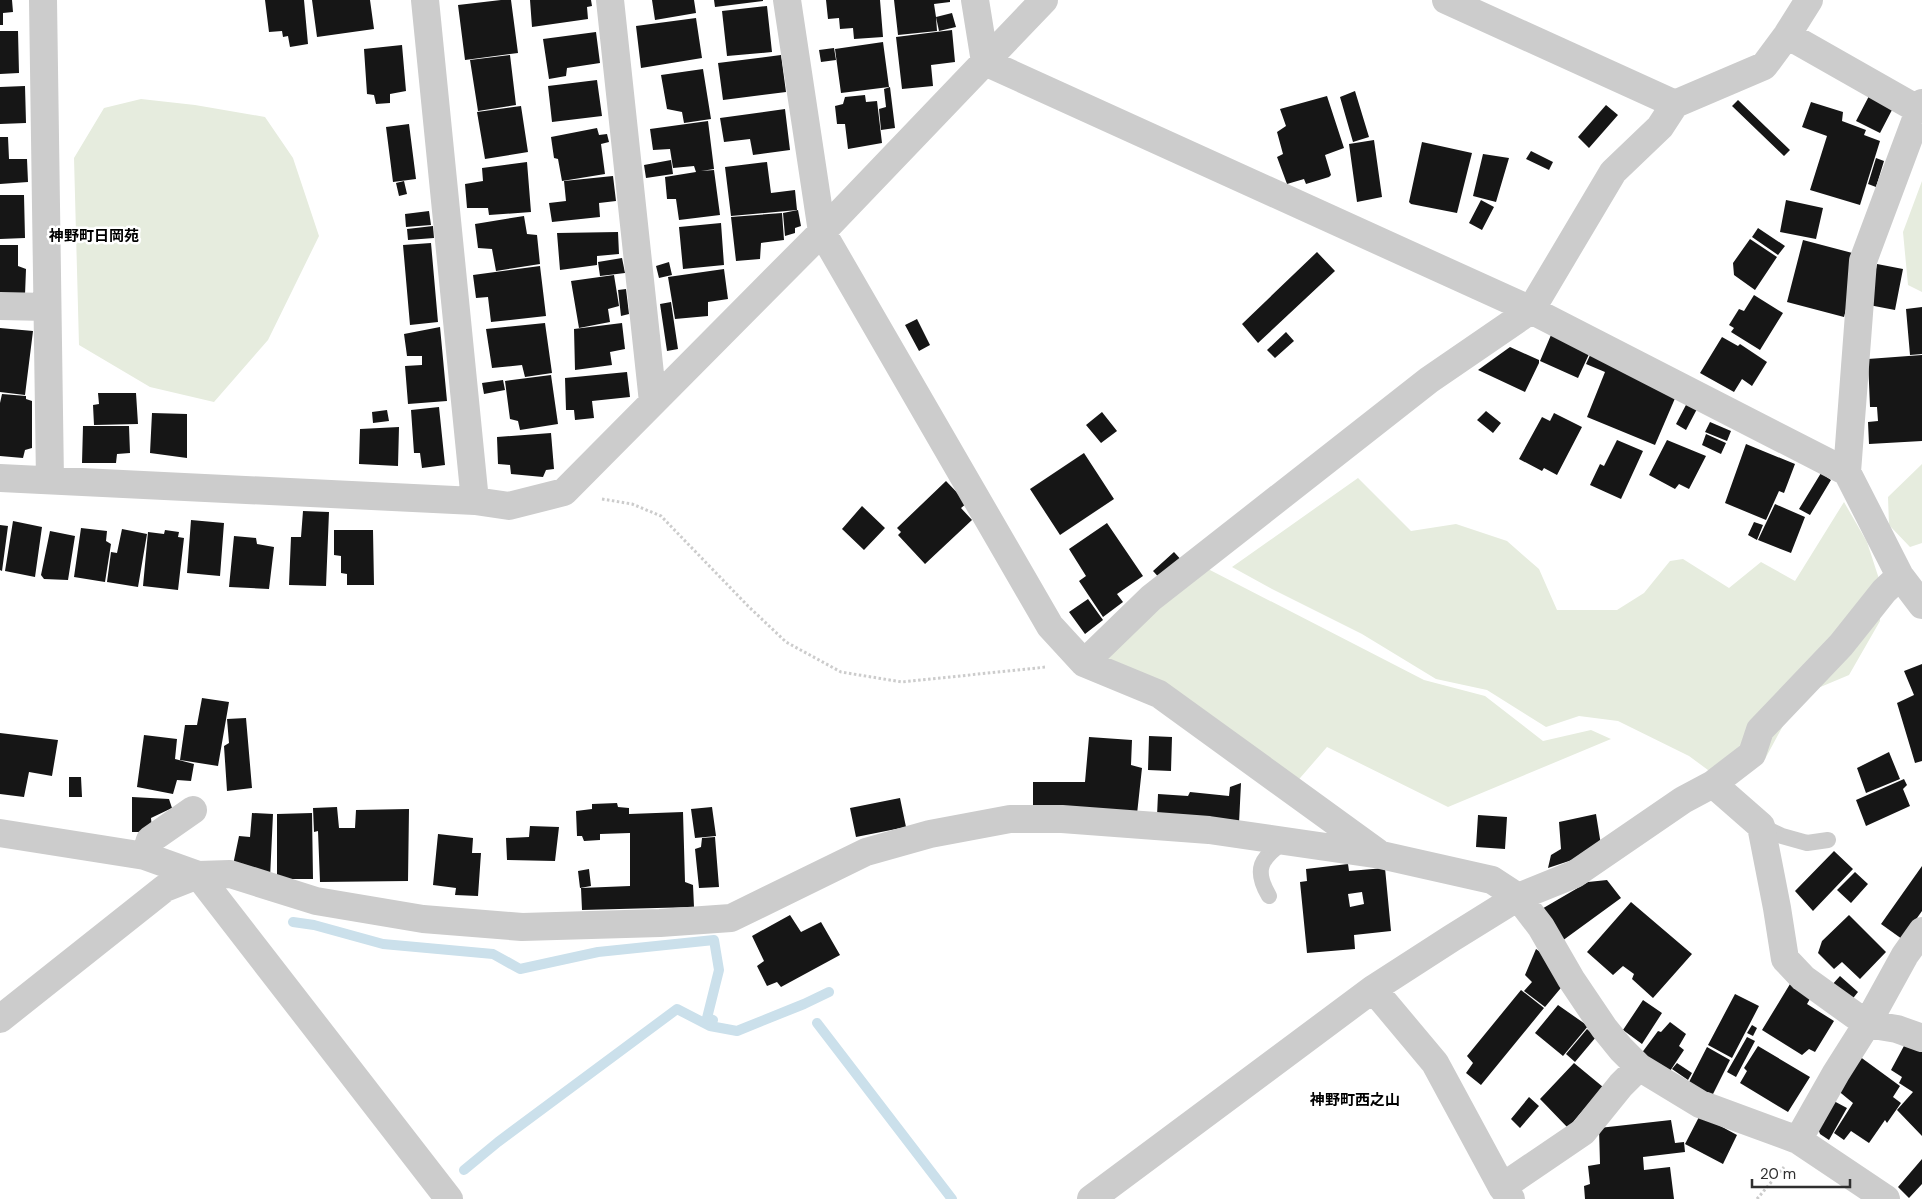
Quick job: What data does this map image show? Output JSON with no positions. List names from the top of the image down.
{
  "districts": ["神野町日岡苑", "神野町西之山"],
  "scale_bar": "20 m"
}
